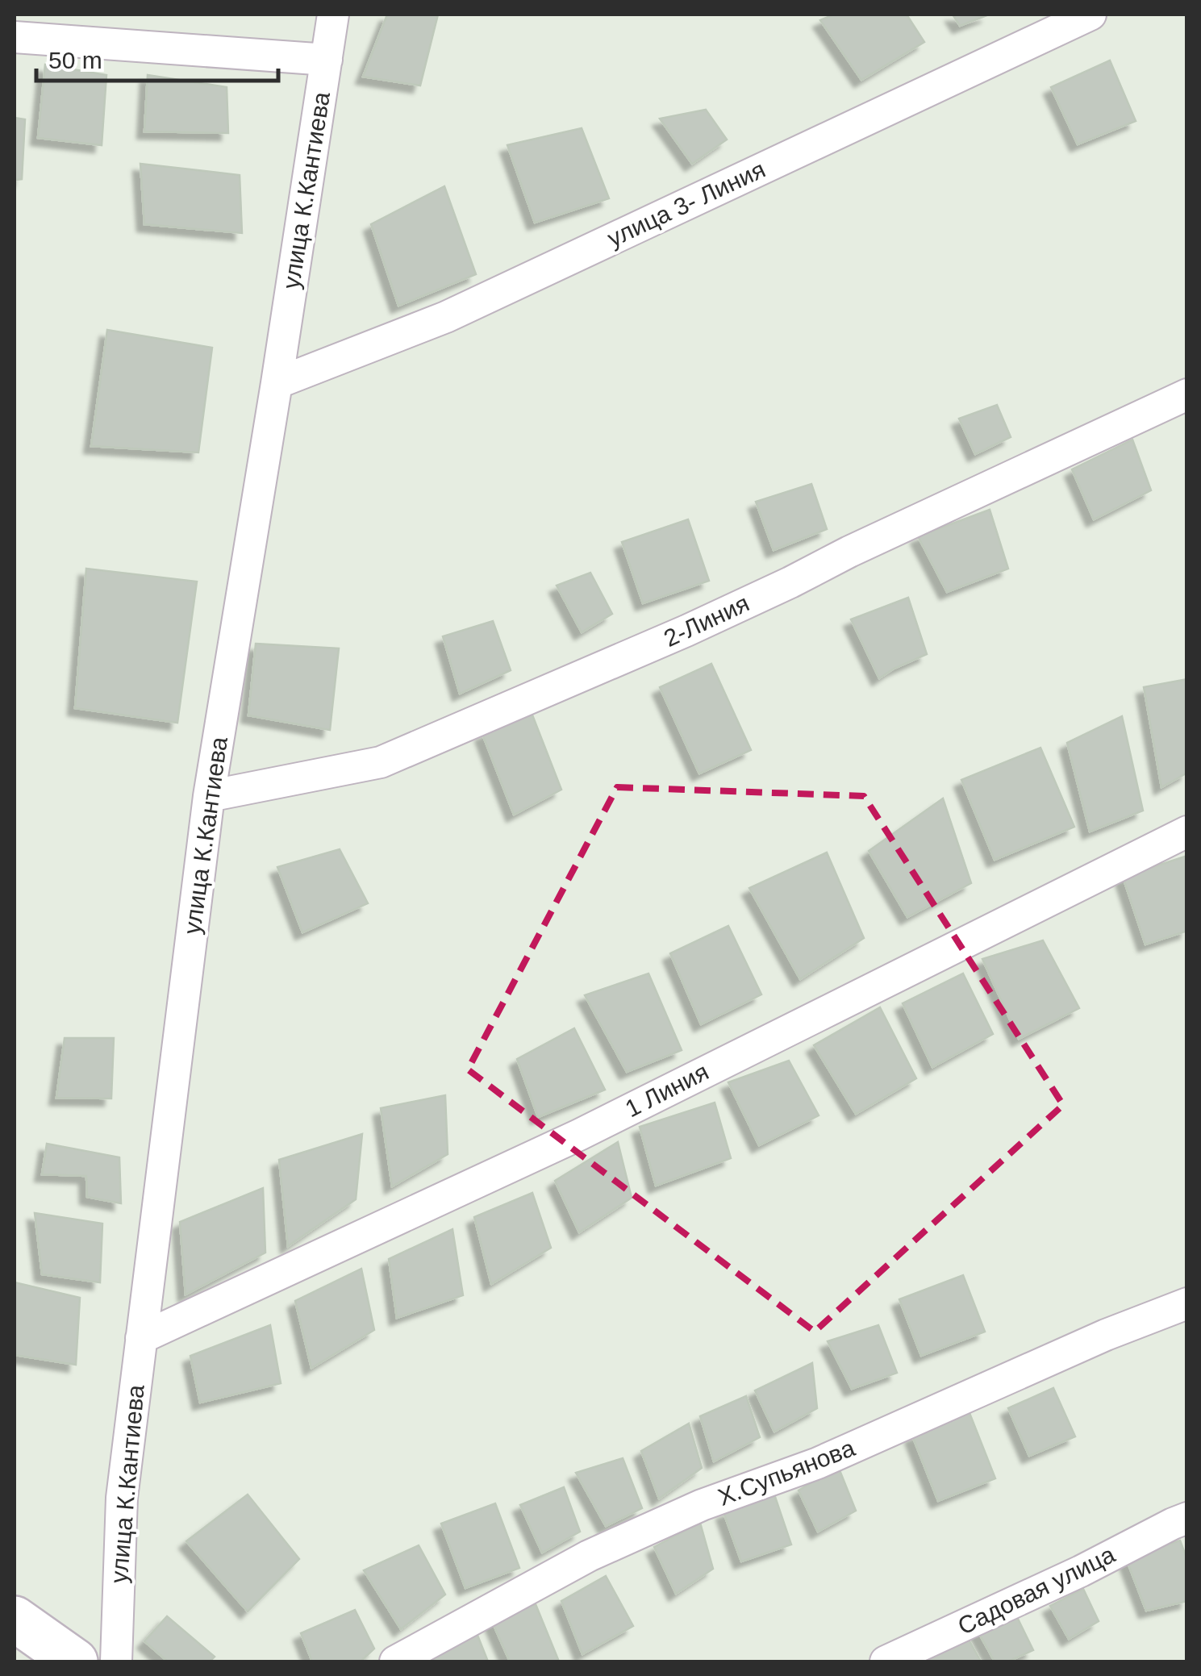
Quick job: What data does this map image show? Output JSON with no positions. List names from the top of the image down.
{
  "streets": {
    "street": [
      "улица К.Кантиева",
      "улица 3- Линия",
      "2-Линия",
      "1 Линия",
      "Х.Супьянова",
      "Садовая улица"
    ]
  },
  "crossings": [
    ["улица К.Кантиева", "улица 3- Линия"],
    ["улица К.Кантиева", "2-Линия"],
    ["улица К.Кантиева", "1 Линия"]
  ],
  "scale_bar": "50 m"
}
